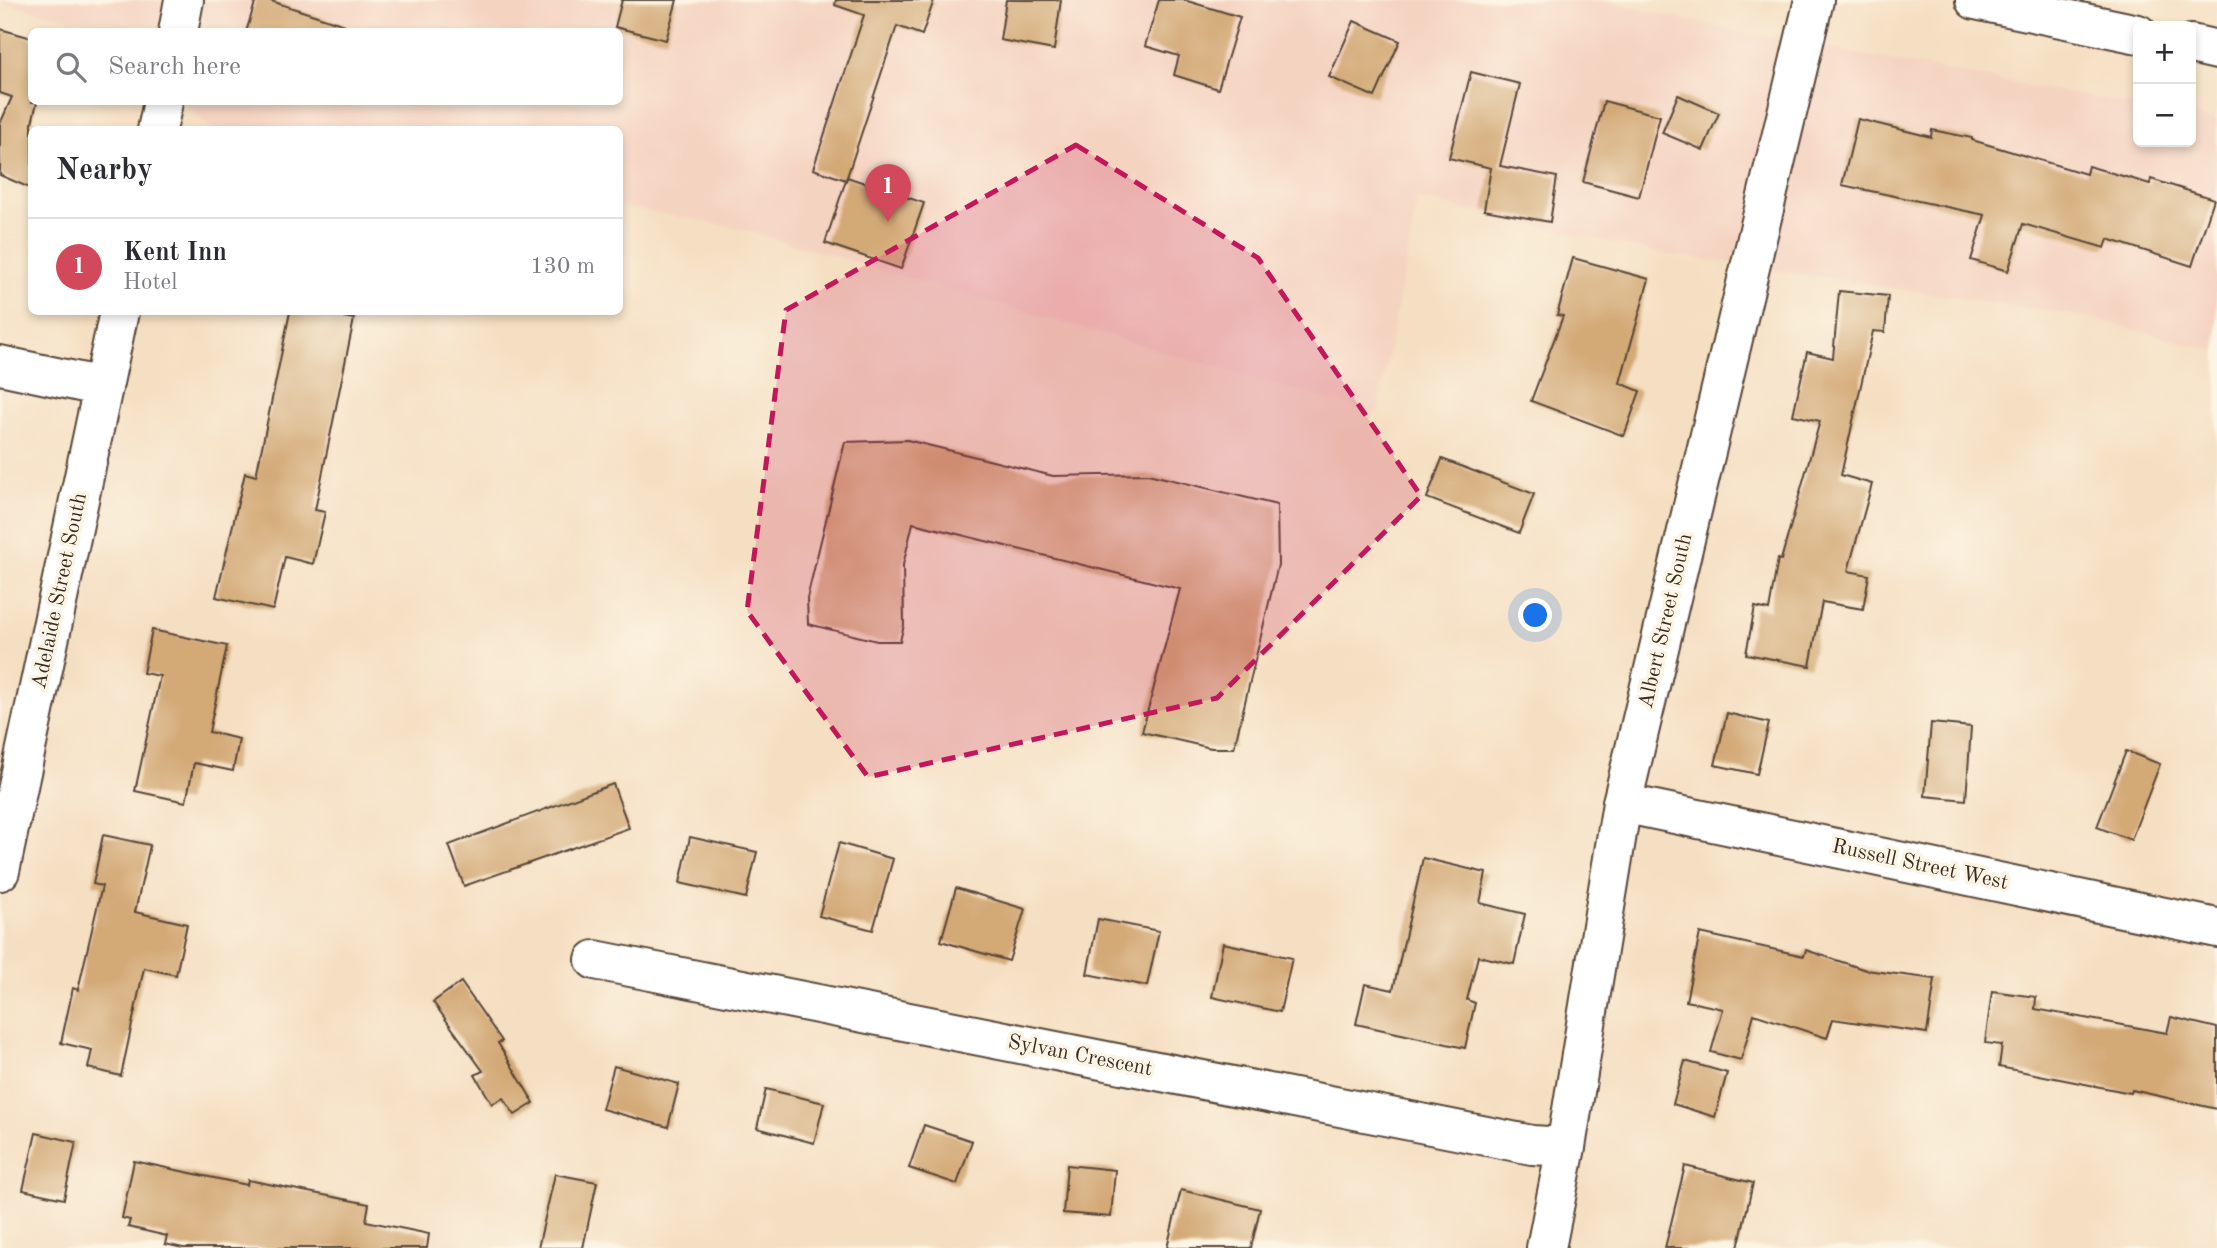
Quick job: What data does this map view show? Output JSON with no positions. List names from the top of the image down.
{
  "streets": {
    "street": [
      "Adelaide Street South",
      "Albert Street South",
      "Russell Street West",
      "Sylvan Crescent"
    ]
  },
  "crossings": [
    ["Albert Street South", "Russell Street West"],
    ["Albert Street South", "Sylvan Crescent"]
  ],
  "page": {
    "map_buttons": ["+", "−"],
    "search": "Search here",
    "heading": "Nearby",
    "pins": "1",
    "list": [
      {
        "mark": "1",
        "name": "Kent Inn",
        "note": "Hotel",
        "value": "130 m"
      }
    ]
  }
}
